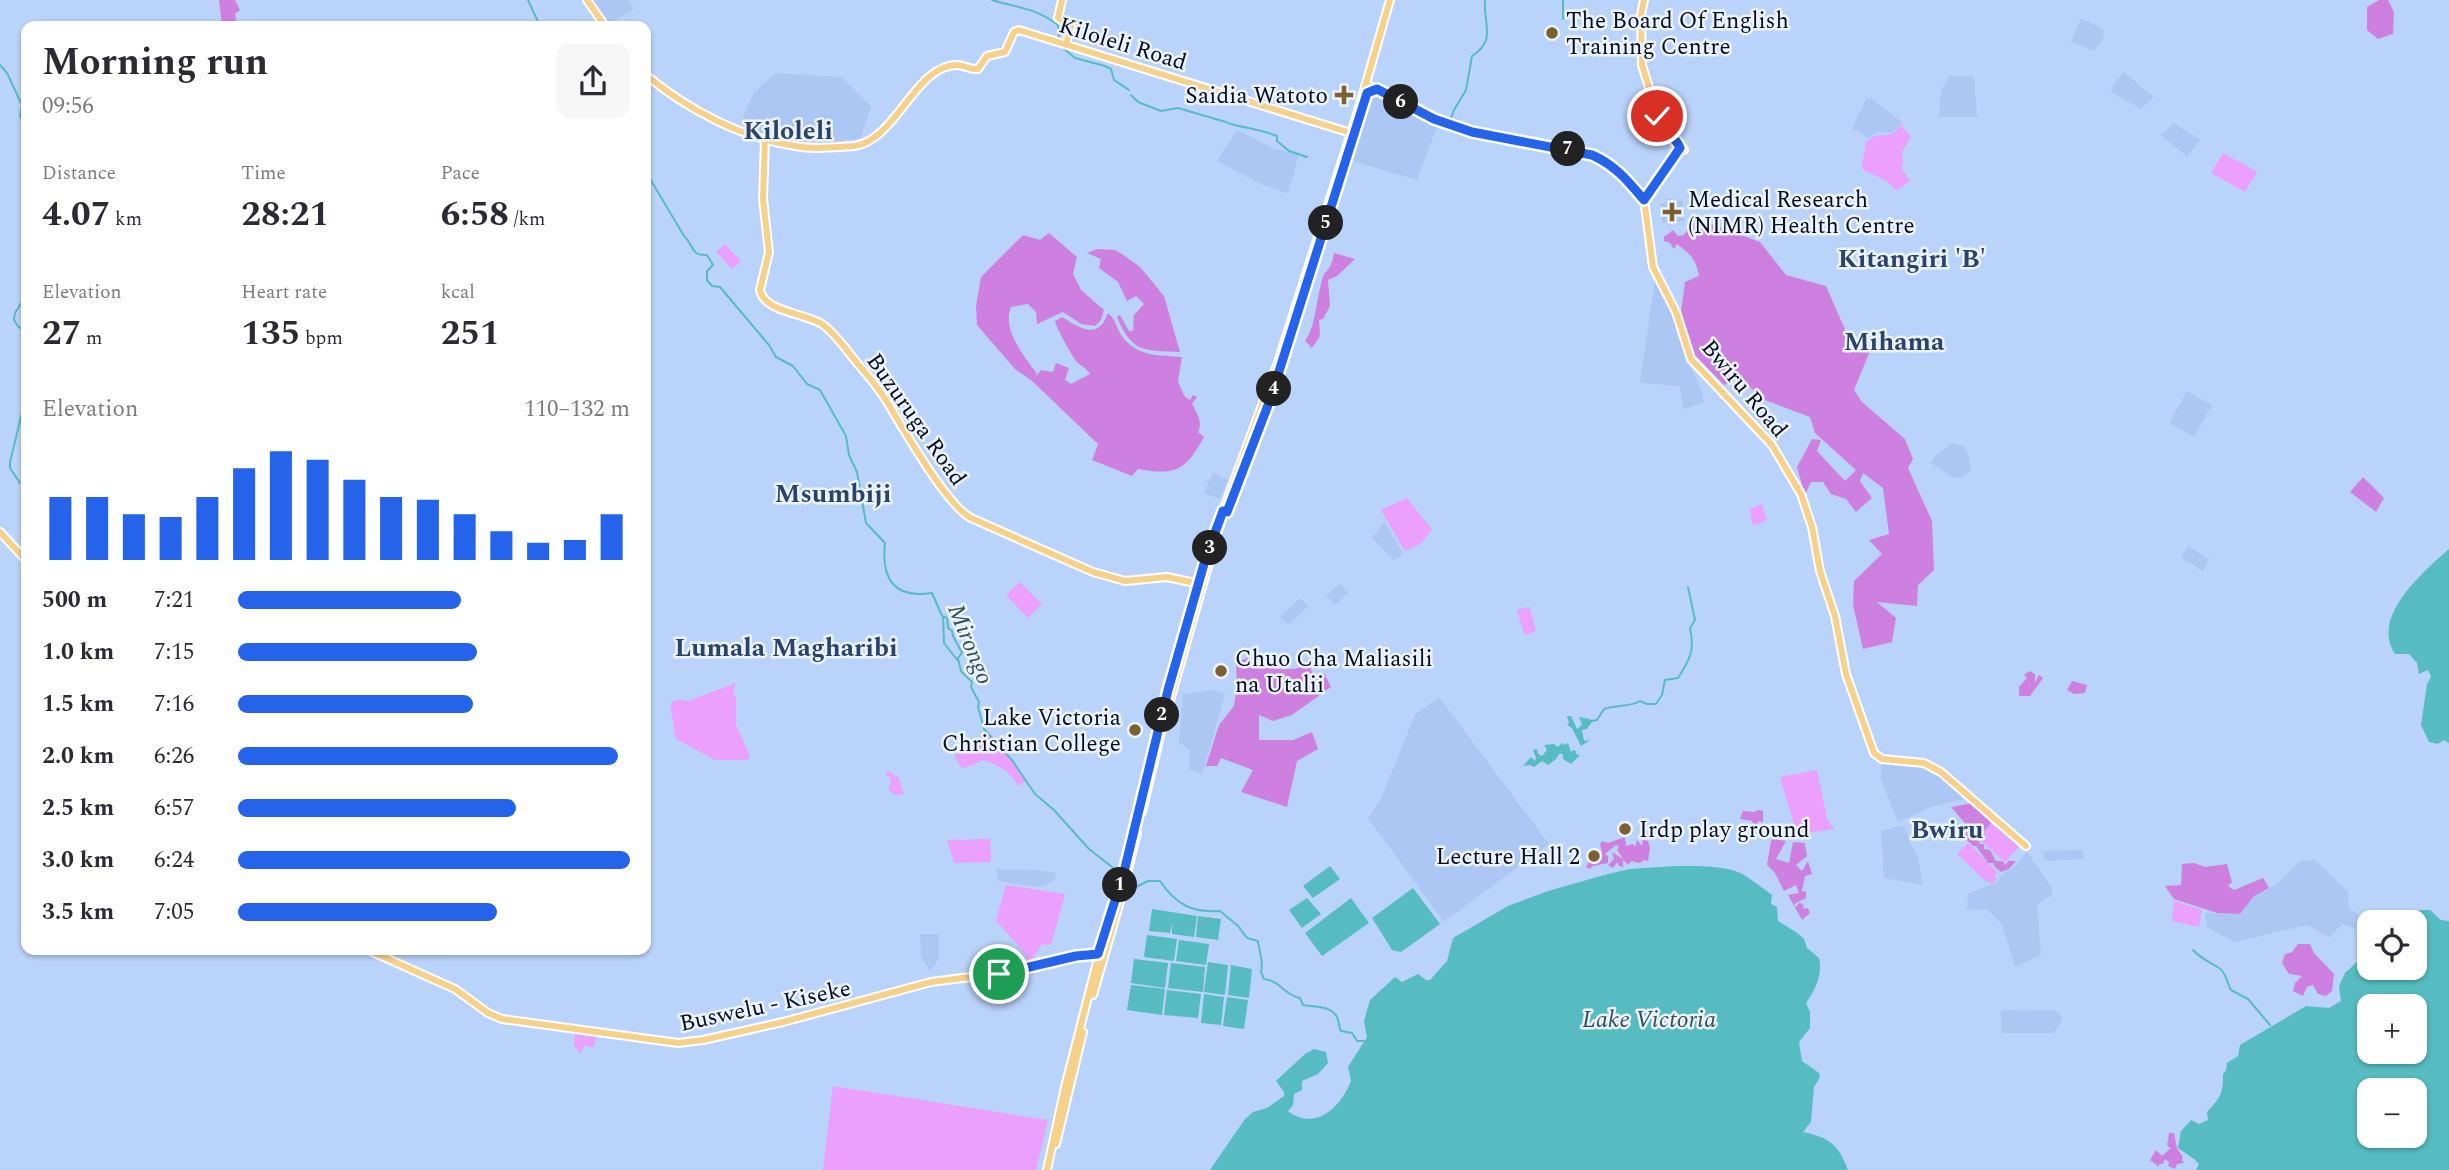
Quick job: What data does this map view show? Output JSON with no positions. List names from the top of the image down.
{
  "streets": {
    "main road": [
      "Kiloleli Road",
      "Bwiru Road",
      "Buzuruga Road",
      "Buswelu - Kiseke"
    ]
  },
  "crossings": [
    ["Kiloleli Road", "Buzuruga Road"]
  ],
  "districts": [
    "Kiloleli",
    "Kitangiri 'B'",
    "Mihama",
    "Msumbiji",
    "Lumala Magharibi",
    "Bwiru"
  ],
  "water": ["Mirongo", "Lake Victoria"],
  "places": {
    "other": [
      "The Board Of English Training Centre",
      "Chuo Cha Maliasili na Utalii",
      "Lake Victoria Christian College",
      "Irdp play ground",
      "Lecture Hall 2"
    ],
    "health": ["Saidia Watoto", "Medical Research (NIMR) Health Centre"]
  },
  "page": {
    "heading": ["Morning run", "09:56"],
    "pins": [
      "6",
      "7",
      "5",
      "4",
      "3",
      "2",
      "1"
    ],
    "stats": [
      ["Distance", "4.07 km"],
      ["Time", "28:21"],
      ["Pace", "6:58 /km"],
      ["Elevation", "27 m"],
      ["Heart rate", "135 bpm"],
      ["kcal", "251"]
    ],
    "chart": ["Elevation", "110–132 m"],
    "list": [
      {
        "name": "500 m",
        "note": "7:21"
      },
      {
        "name": "1.0 km",
        "note": "7:15"
      },
      {
        "name": "1.5 km",
        "note": "7:16"
      },
      {
        "name": "2.0 km",
        "note": "6:26"
      },
      {
        "name": "2.5 km",
        "note": "6:57"
      },
      {
        "name": "3.0 km",
        "note": "6:24"
      },
      {
        "name": "3.5 km",
        "note": "7:05"
      }
    ],
    "map_buttons": ["+", "−"]
  }
}
